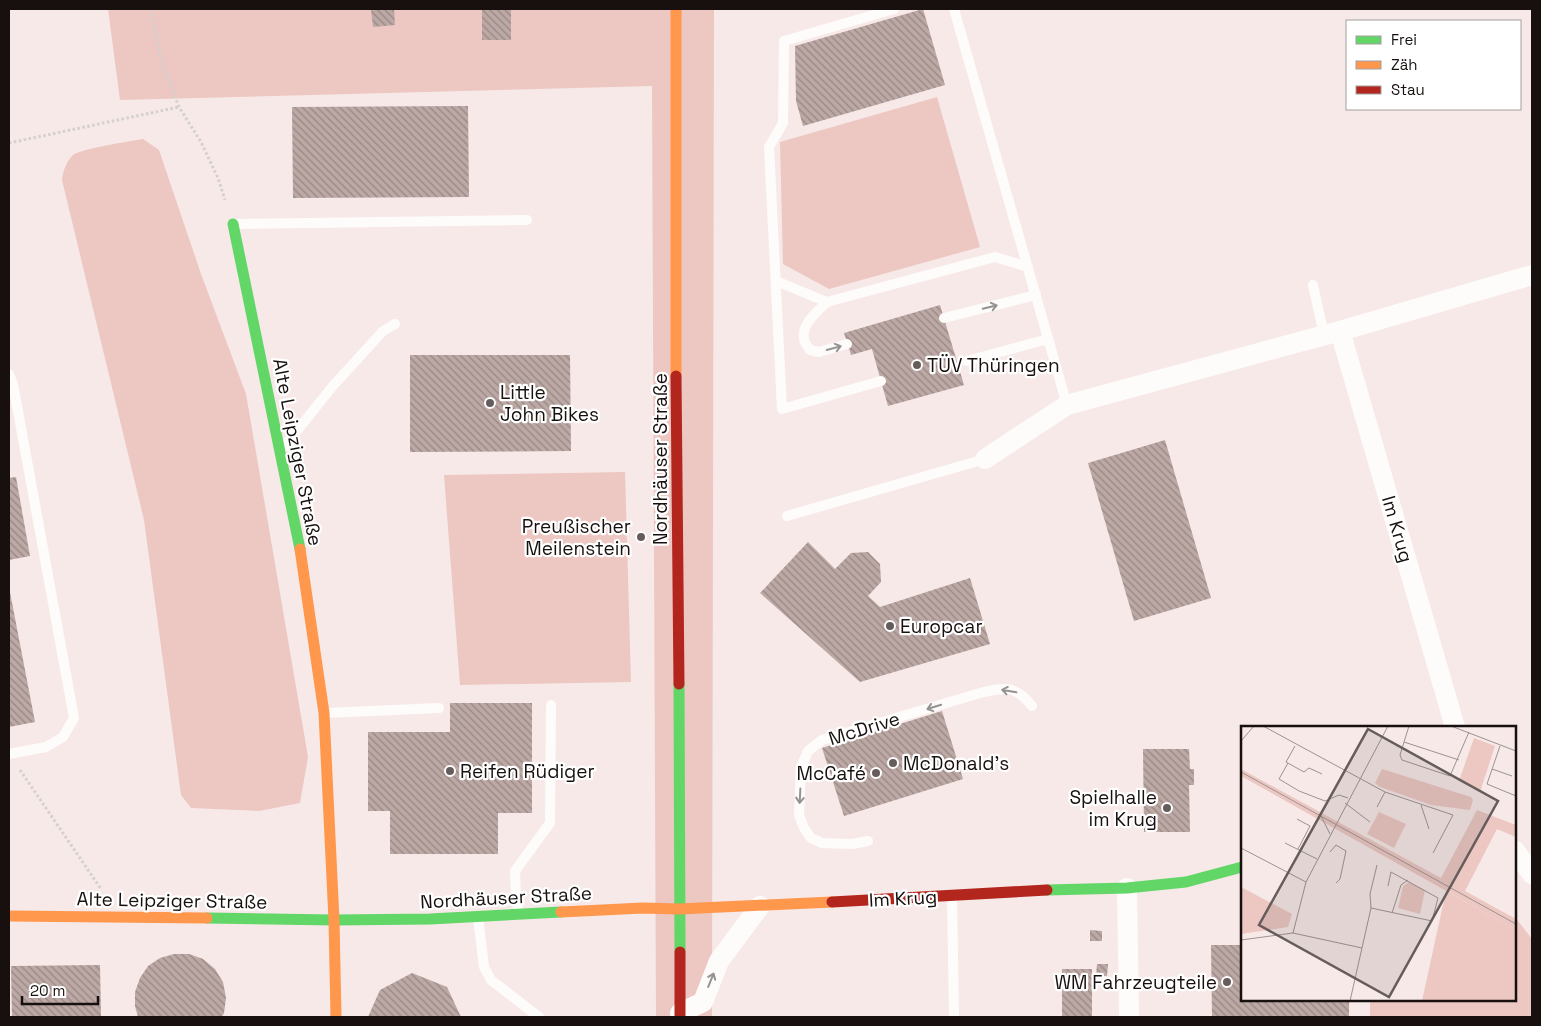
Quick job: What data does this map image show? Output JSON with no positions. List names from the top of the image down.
{
  "streets": {
    "street": ["Alte Leipziger Straße", "Nordhäuser Straße", "Im Krug"],
    "lane": ["McDrive"]
  },
  "crossings": [
    ["Alte Leipziger Straße", "Nordhäuser Straße"],
    ["Nordhäuser Straße", "Im Krug"]
  ],
  "places": [
    "TÜV Thüringen",
    "Little John Bikes",
    "Preußischer Meilenstein",
    "Europcar",
    "McDonald's",
    "Reifen Rüdiger",
    "McCafé",
    "Spielhalle im Krug",
    "WM Fahrzeugteile"
  ],
  "legend": ["Frei", "Zäh", "Stau"],
  "scale_bar": "20 m"
}
